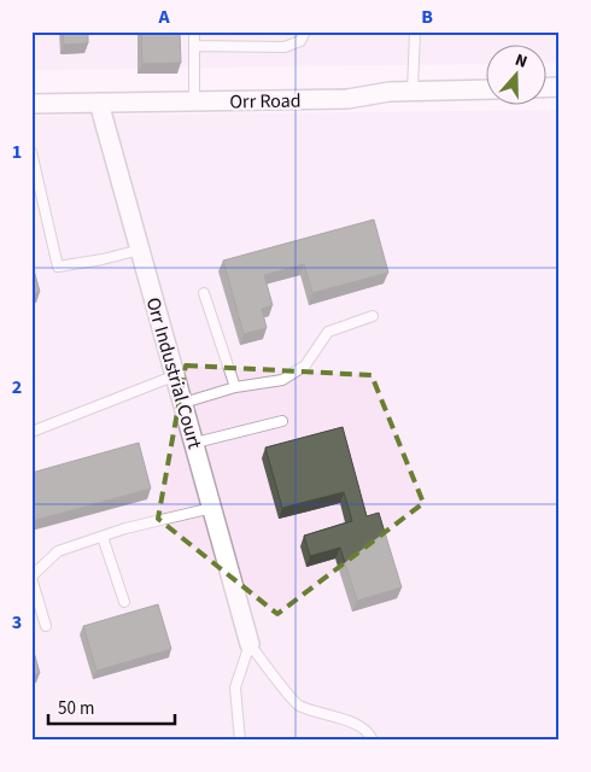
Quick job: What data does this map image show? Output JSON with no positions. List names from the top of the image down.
{
  "streets": {
    "street": ["Orr Road", "Orr Industrial Court"]
  },
  "crossings": [
    ["Orr Road", "Orr Industrial Court"]
  ],
  "scale_bar": "50 m",
  "north": "top",
  "grid": {
    "columns": ["A", "B"],
    "rows": ["1", "2", "3"]
  }
}
